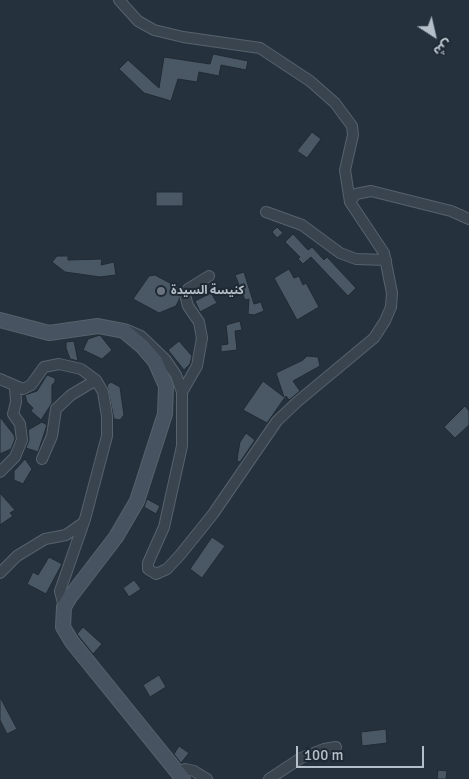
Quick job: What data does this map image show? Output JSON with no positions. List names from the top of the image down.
{
  "places": ["كنيسة السيدة"],
  "scale_bar": "100 m",
  "north": "bottom right"
}
